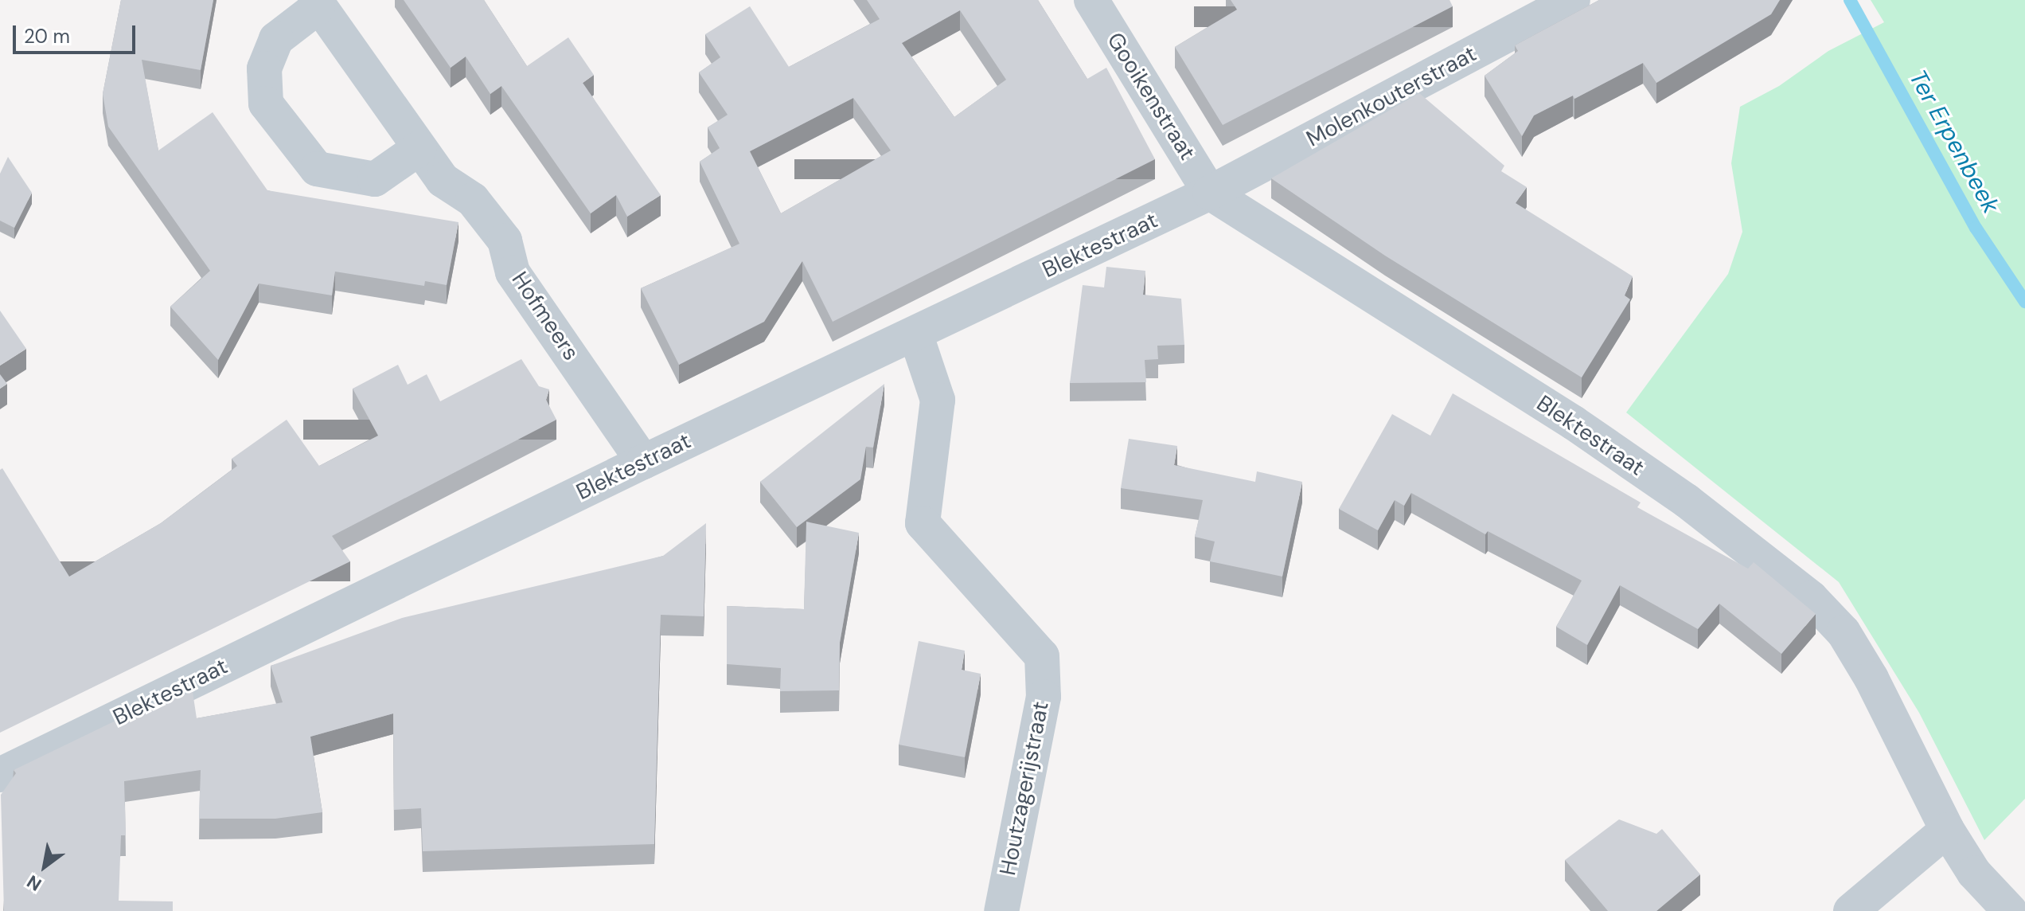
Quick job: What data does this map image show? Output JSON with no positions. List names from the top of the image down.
{
  "streets": {
    "street": [
      "Gooikenstraat",
      "Molenkouterstraat",
      "Blektestraat",
      "Hofmeers",
      "Houtzagerijstraat"
    ]
  },
  "crossings": [
    ["Gooikenstraat", "Molenkouterstraat"],
    ["Gooikenstraat", "Blektestraat"],
    ["Molenkouterstraat", "Blektestraat"],
    ["Blektestraat", "Hofmeers"],
    ["Blektestraat", "Houtzagerijstraat"]
  ],
  "water": ["Ter Erpenbeek"],
  "scale_bar": "20 m",
  "north": "bottom left"
}
